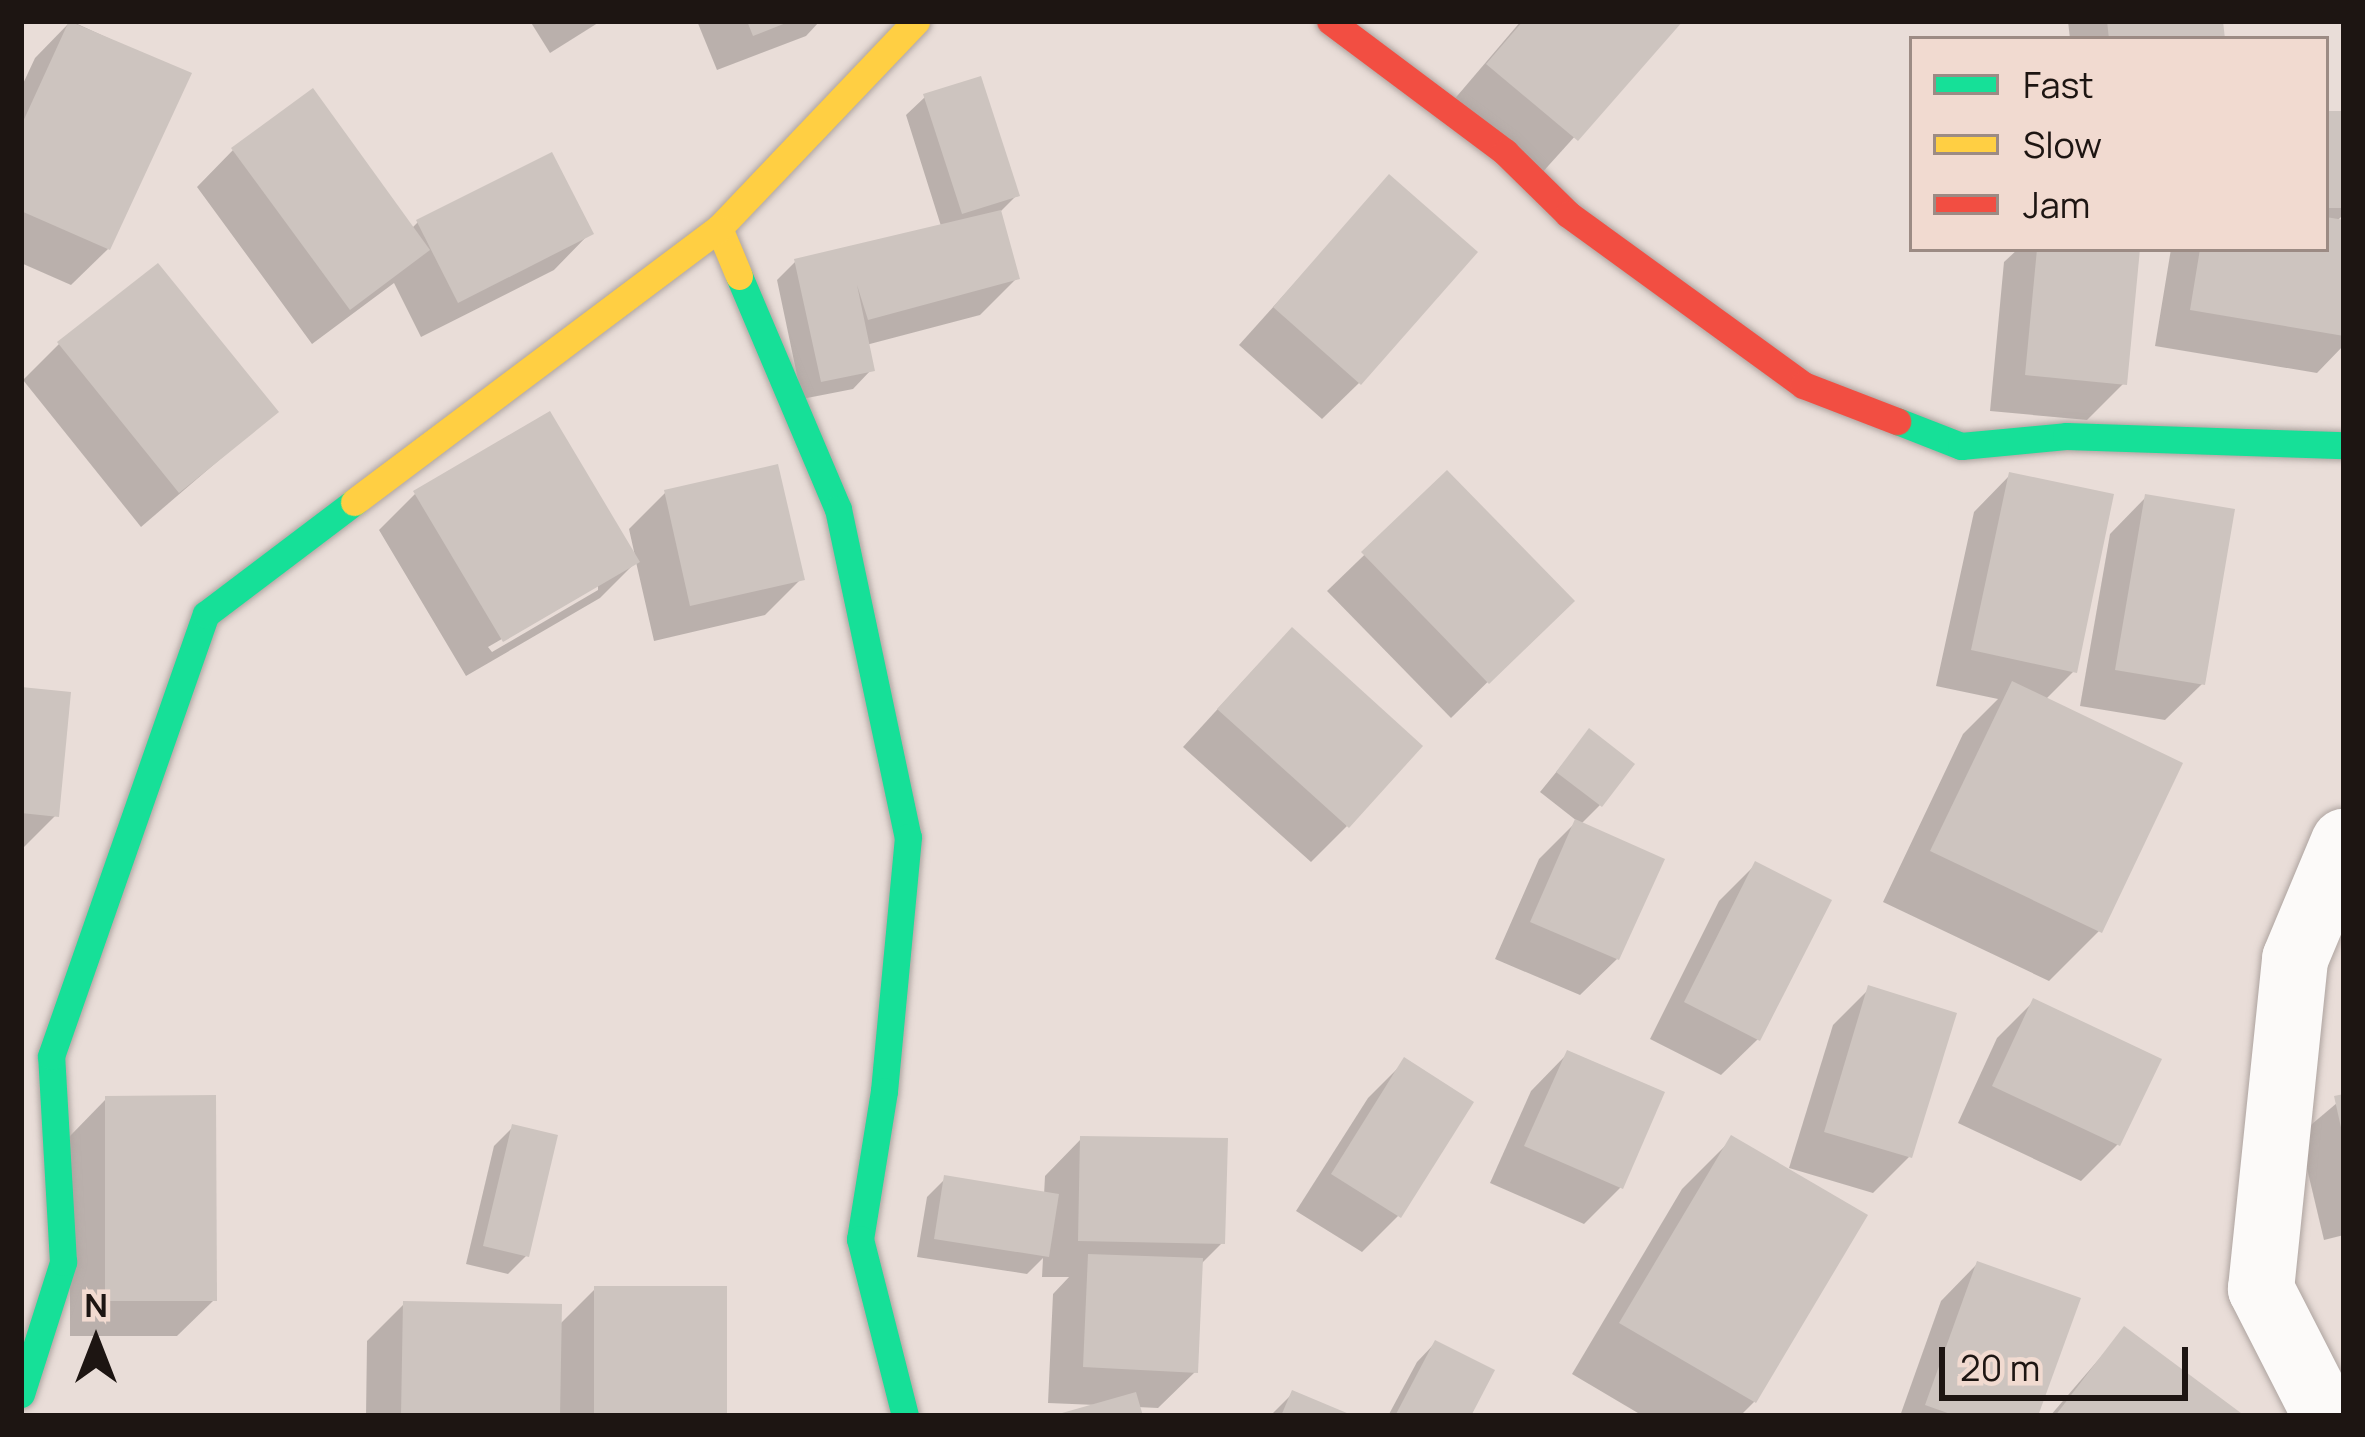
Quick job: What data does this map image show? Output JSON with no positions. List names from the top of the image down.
{
  "legend": ["Fast", "Slow", "Jam"],
  "scale_bar": "20 m",
  "north": "top"
}
